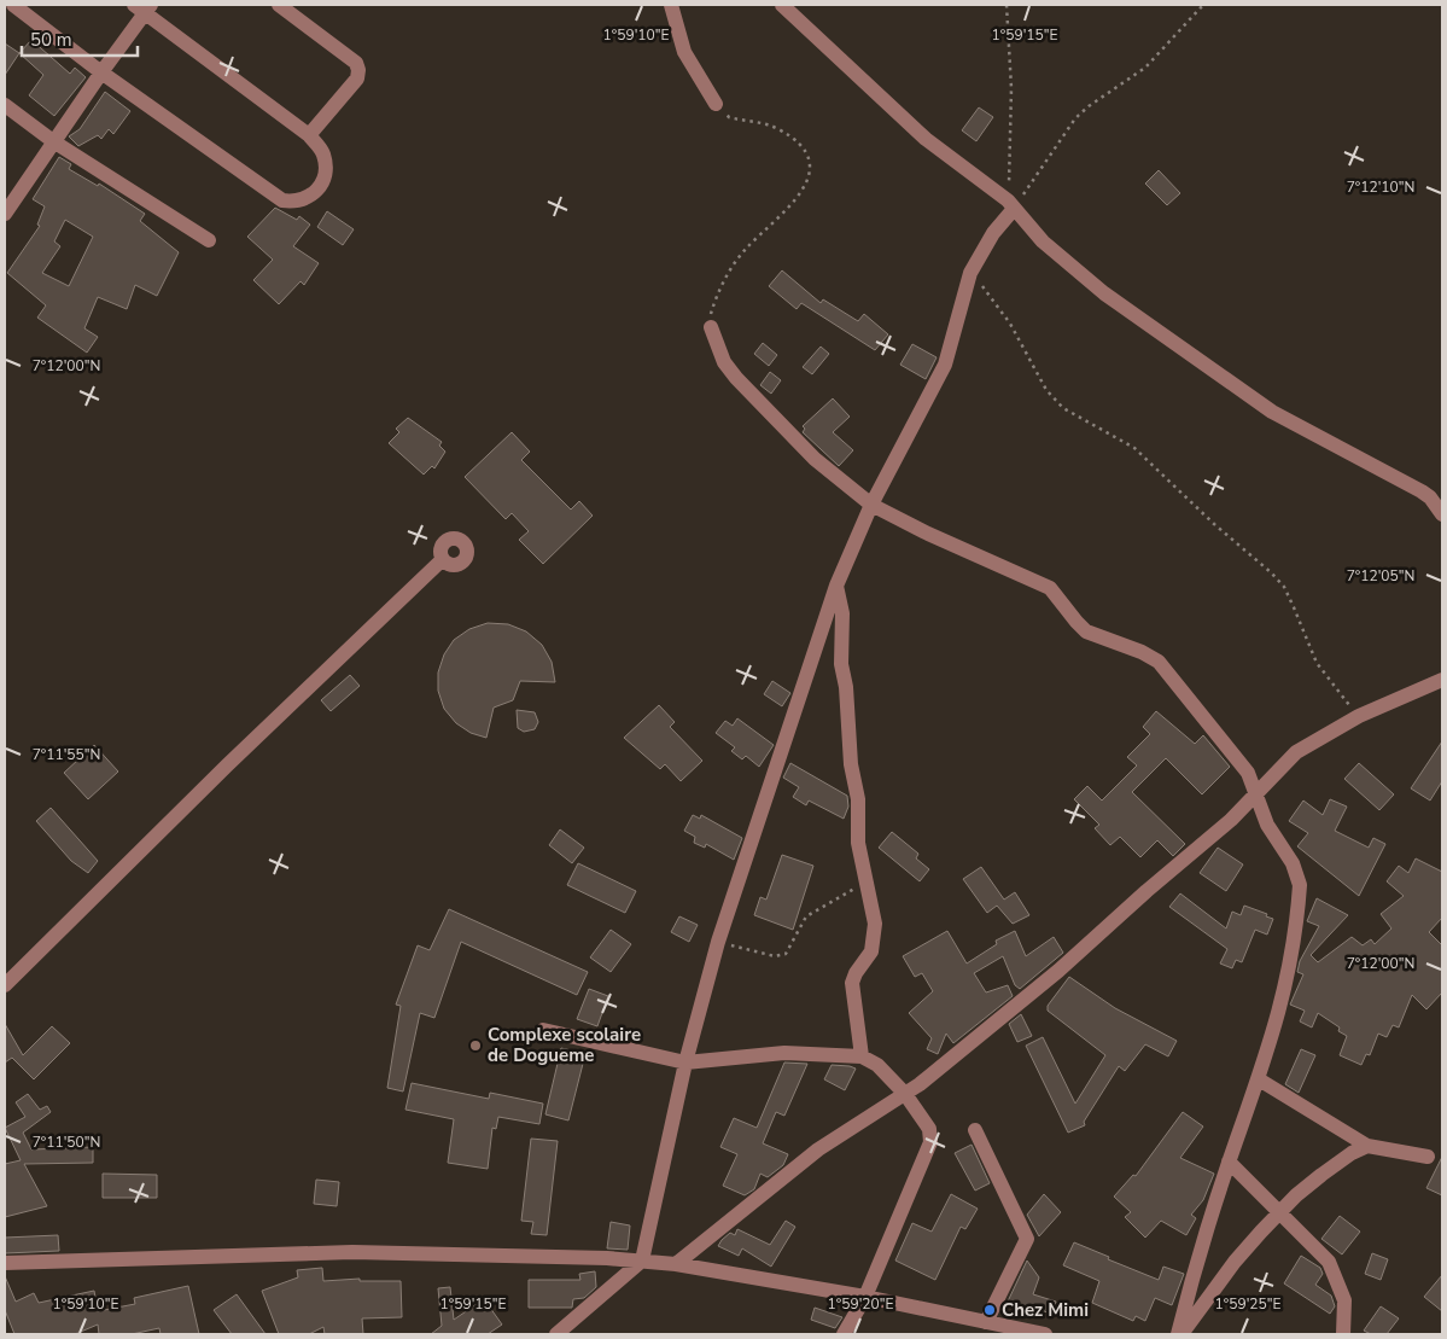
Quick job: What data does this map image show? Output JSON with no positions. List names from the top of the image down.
{
  "places": ["Complexe scolaire de Dogueme", "Chez Mimi"],
  "scale_bar": "50 m",
  "coordinates": [
    "1°59'10\"E",
    "1°59'15\"E",
    "7°12'10\"N",
    "7°12'00\"N",
    "7°12'05\"N",
    "7°11'55\"N",
    "7°11'50\"N",
    "1°59'20\"E",
    "1°59'25\"E"
  ]
}
